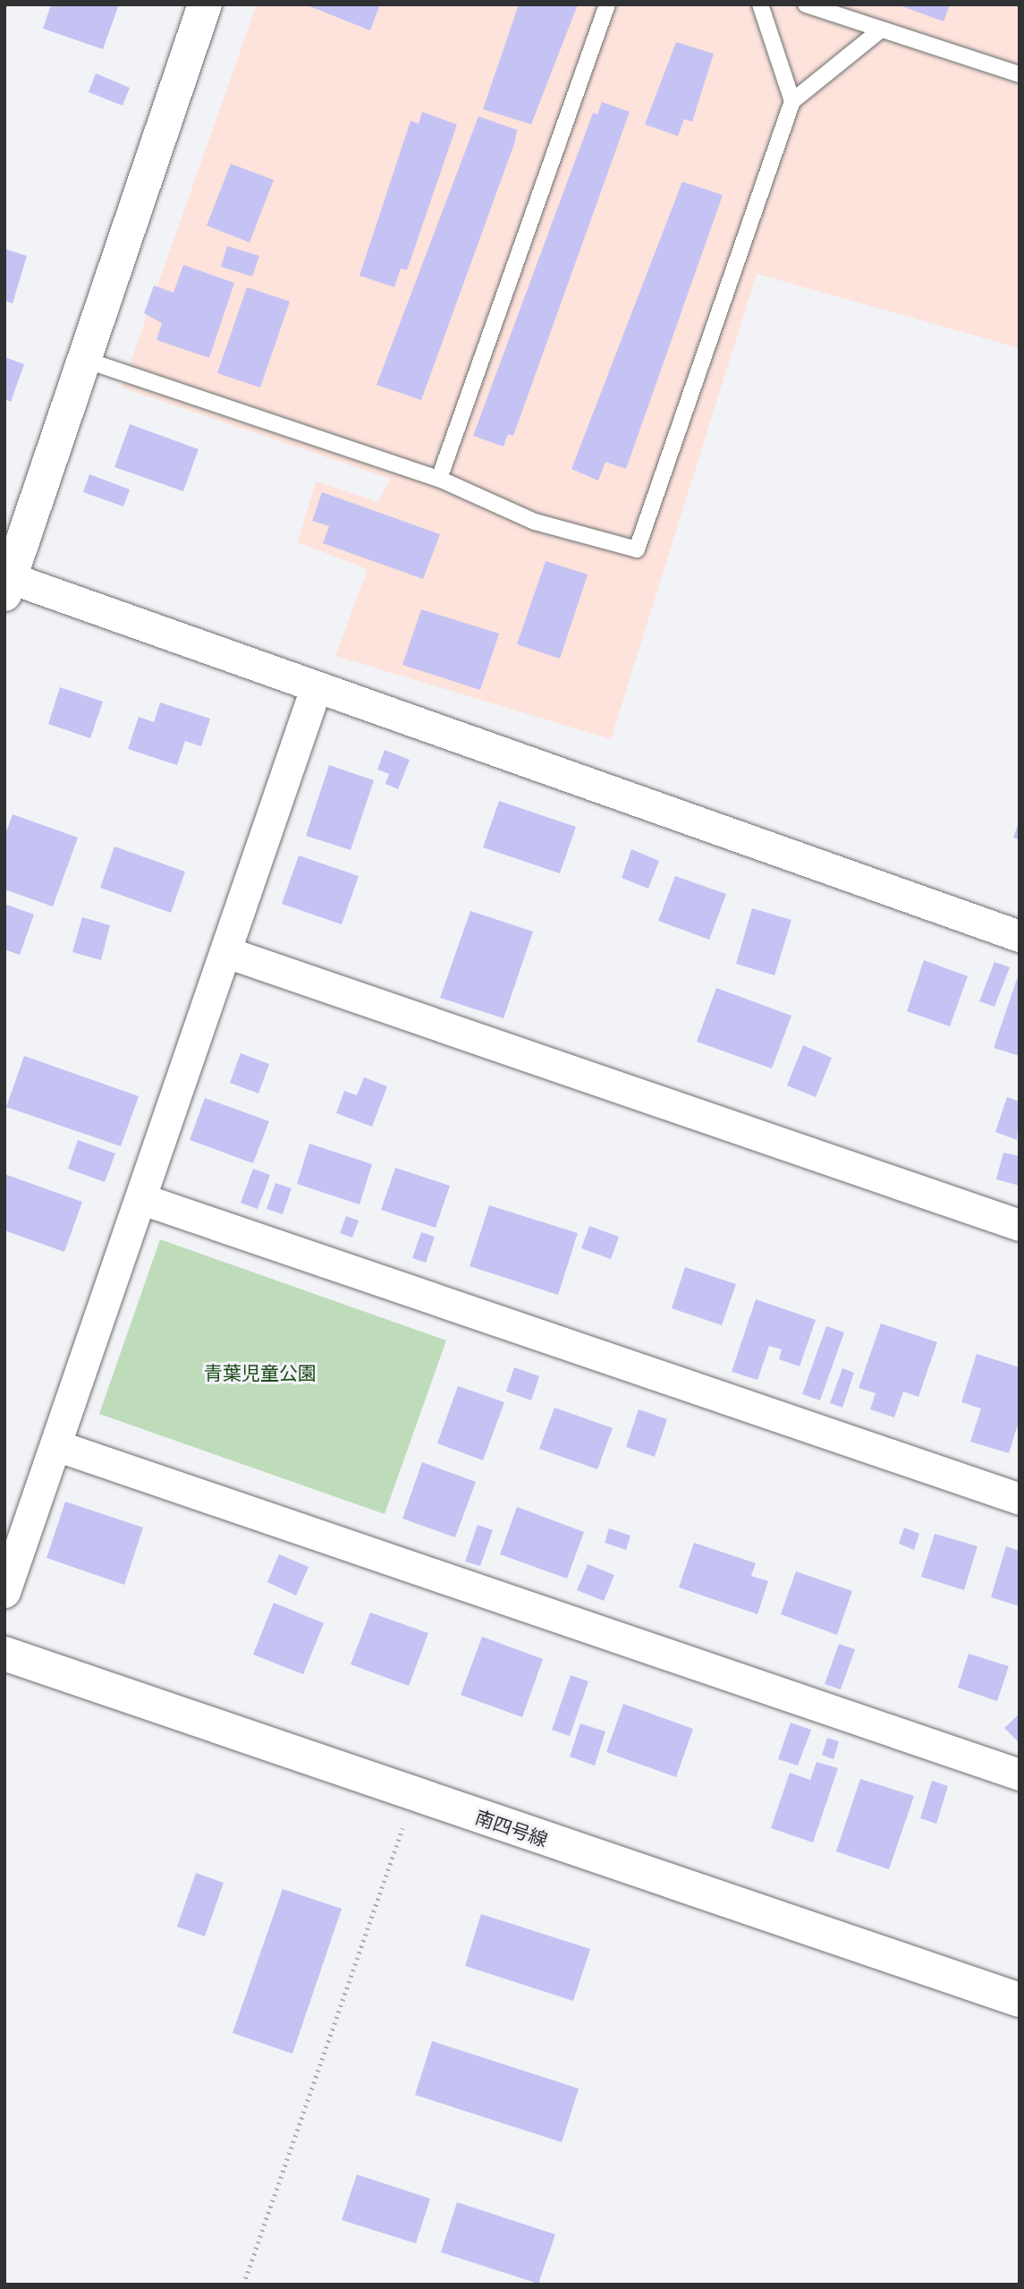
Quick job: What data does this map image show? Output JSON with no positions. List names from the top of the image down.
{
  "streets": {
    "street": ["南四号線"]
  },
  "parks": ["青葉児童公園"]
}
